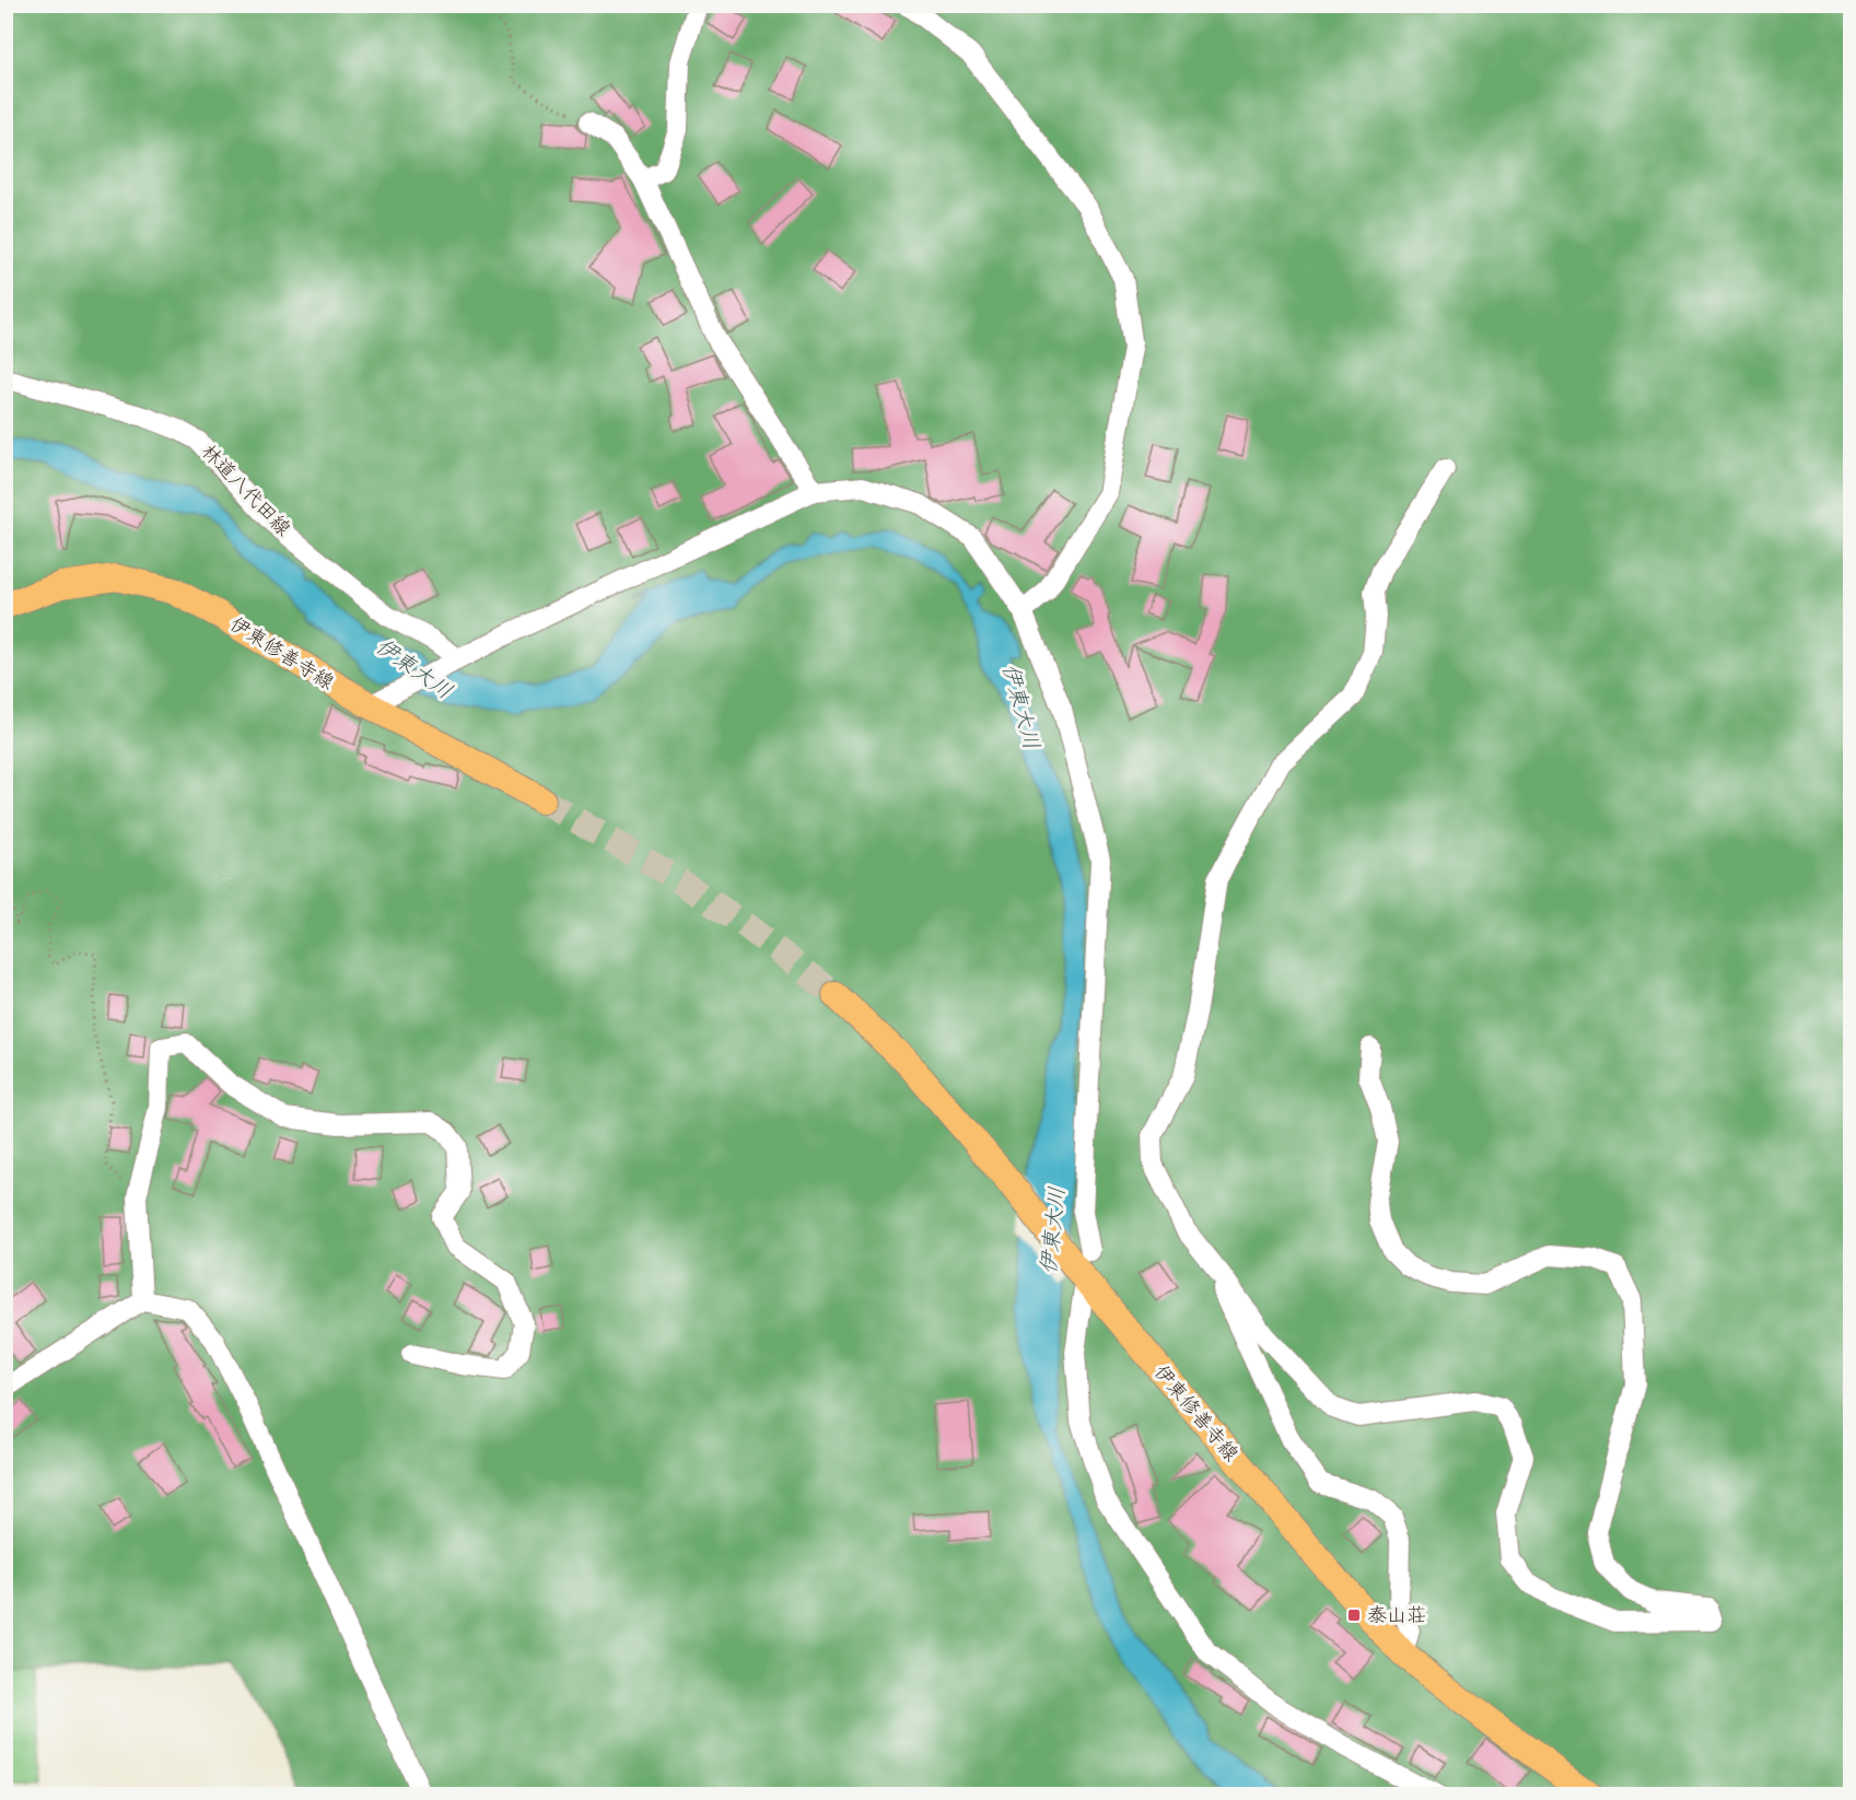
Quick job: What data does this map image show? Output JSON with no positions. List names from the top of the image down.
{
  "streets": {
    "main road": ["伊東修善寺線"],
    "street": ["林道八代田線"]
  },
  "water": ["伊東大川"],
  "places": {
    "transit": ["泰山荘"]
  }
}
